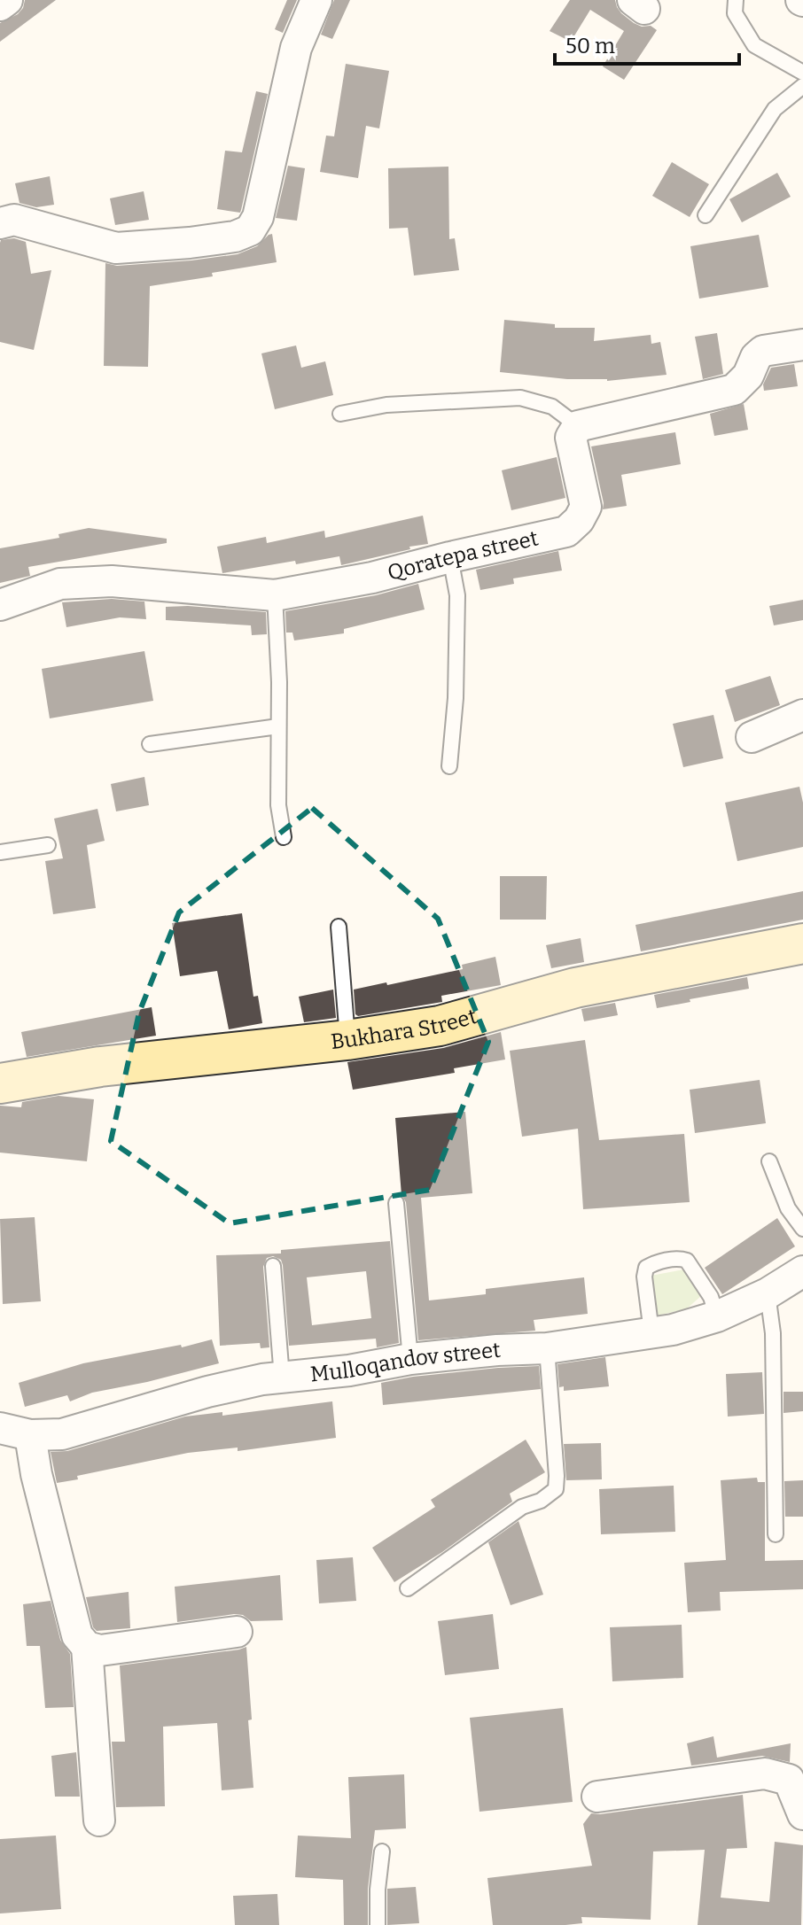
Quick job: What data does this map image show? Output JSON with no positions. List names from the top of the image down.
{
  "streets": {
    "street": ["Qoratepa street", "Bukhara Street", "Mulloqandov street"]
  },
  "scale_bar": "50 m"
}
